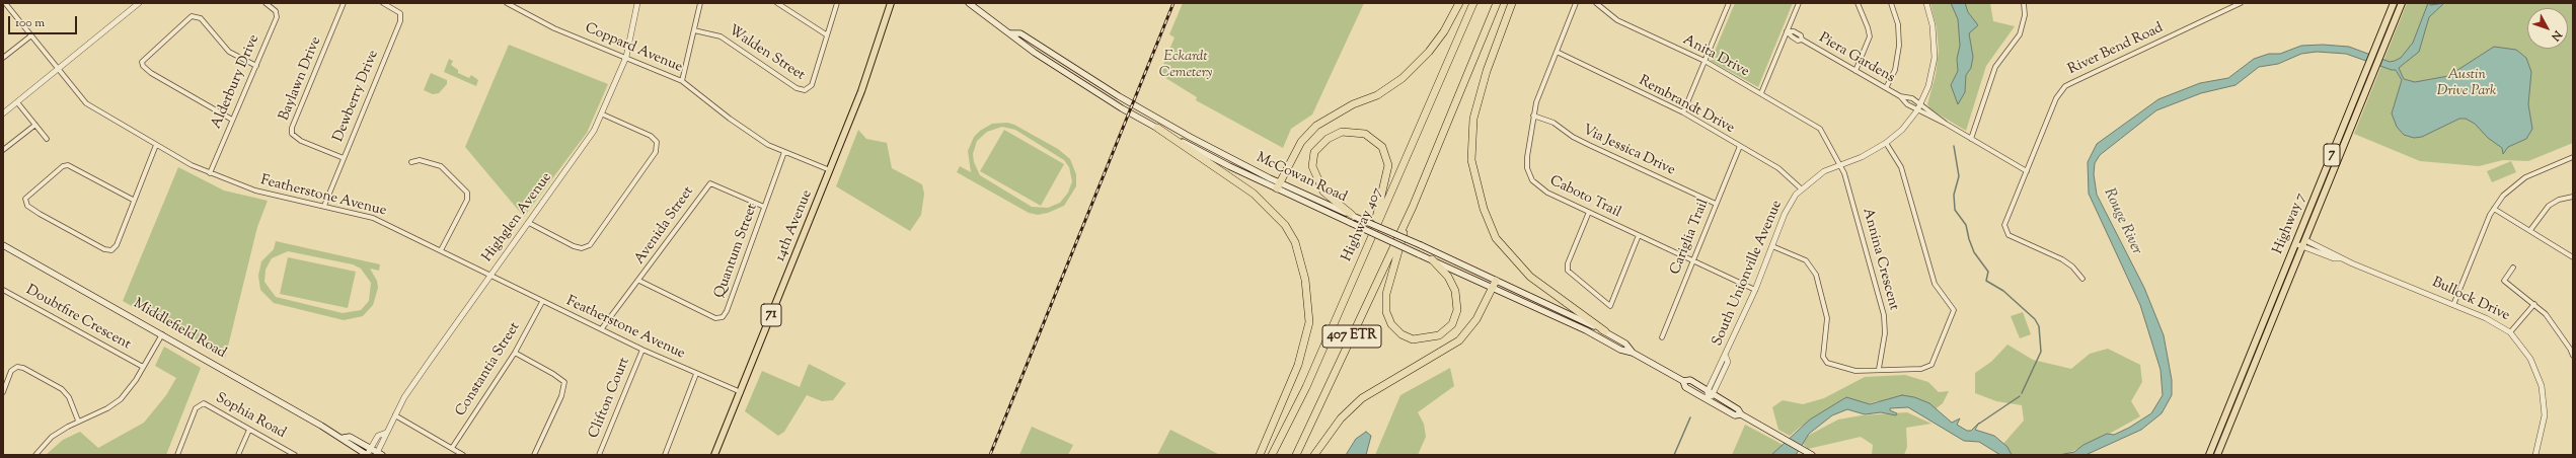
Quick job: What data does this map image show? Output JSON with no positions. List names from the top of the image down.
{
  "streets": {
    "highway": ["Highway 407", "407 ETR"],
    "main road": [
      "7",
      "McCowan Road",
      "Highway 7",
      "14th Avenue",
      "71",
      "Middlefield Road"
    ],
    "street": [
      "Coppard Avenue",
      "River Bend Road",
      "Walden Street",
      "Anita Drive",
      "Piera Gardens",
      "Baylawn Drive",
      "Alderbury Drive",
      "Dewberry Drive",
      "Rembrandt Drive",
      "Via Jessica Drive",
      "Featherstone Avenue",
      "Caboto Trail",
      "Highglen Avenue",
      "Avenida Street",
      "Cariglia Trail",
      "Quantum Street",
      "Annina Crescent",
      "South Unionville Avenue",
      "Bullock Drive",
      "Doubtfire Crescent",
      "Constantia Street",
      "Clifton Court",
      "Sophia Road"
    ]
  },
  "crossings": [
    ["Coppard Avenue", "Highglen Avenue"],
    ["Coppard Avenue", "14th Avenue"],
    ["Coppard Avenue", "Quantum Street"],
    ["River Bend Road", "Piera Gardens"],
    ["Anita Drive", "Annina Crescent"],
    ["Piera Gardens", "South Unionville Avenue"],
    ["Baylawn Drive", "Dewberry Drive"],
    ["Alderbury Drive", "Featherstone Avenue"],
    ["Dewberry Drive", "Featherstone Avenue"],
    ["Rembrandt Drive", "Caboto Trail"],
    ["Rembrandt Drive", "Cariglia Trail"],
    ["Rembrandt Drive", "South Unionville Avenue"],
    ["Via Jessica Drive", "Caboto Trail"],
    ["Via Jessica Drive", "Cariglia Trail"],
    ["McCowan Road", "South Unionville Avenue"],
    ["Featherstone Avenue", "Highglen Avenue"],
    ["Featherstone Avenue", "Avenida Street"],
    ["Featherstone Avenue", "14th Avenue"],
    ["Featherstone Avenue", "Constantia Street"],
    ["Featherstone Avenue", "Clifton Court"],
    ["Caboto Trail", "Cariglia Trail"],
    ["Caboto Trail", "South Unionville Avenue"],
    ["Highglen Avenue", "Middlefield Road"],
    ["Highway 7", "Bullock Drive"],
    ["Avenida Street", "Quantum Street"],
    ["Annina Crescent", "South Unionville Avenue"]
  ],
  "water": ["Rouge River"],
  "parks": ["Eckardt Cemetery", "Austin Drive Park"],
  "scale_bar": "100 m",
  "north": "bottom right"
}
